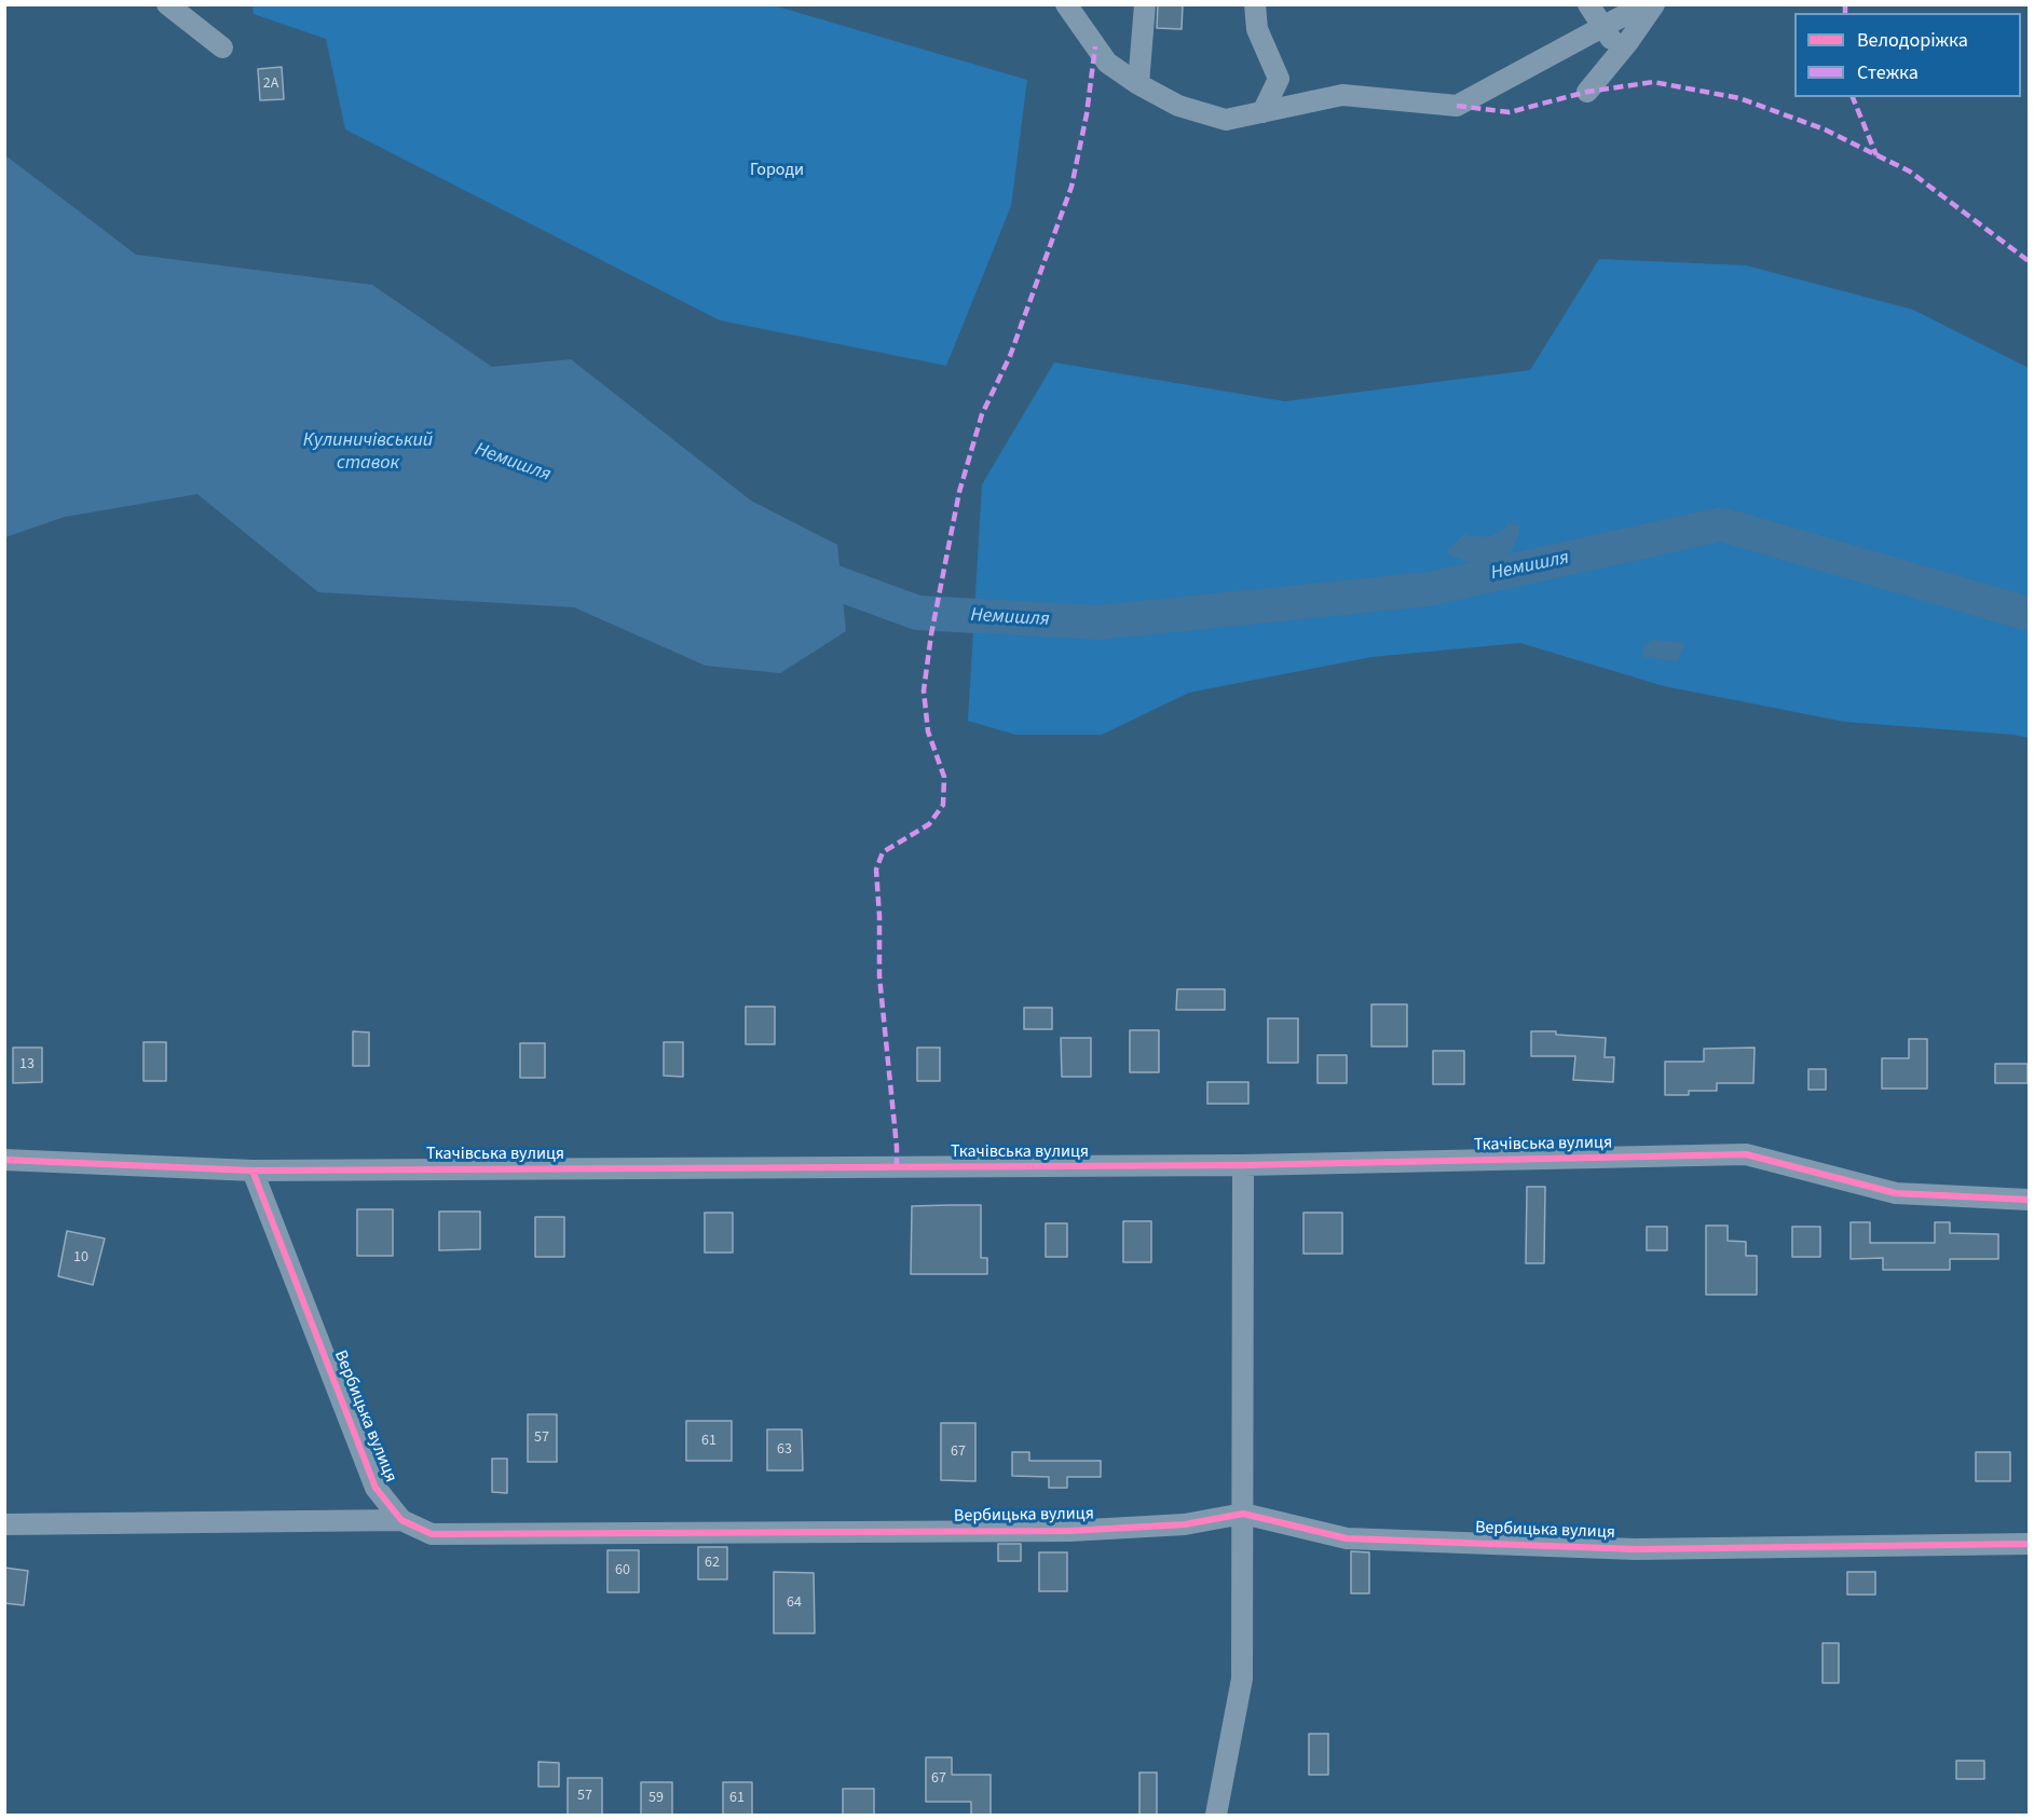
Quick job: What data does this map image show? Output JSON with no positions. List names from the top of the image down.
{
  "streets": {
    "street": ["Ткачівська вулиця", "Вербицька вулиця"]
  },
  "crossings": [
    ["Ткачівська вулиця", "Вербицька вулиця"]
  ],
  "water": ["Кулиничівський ставок", "Немишля"],
  "parks": ["Городи"],
  "house_numbers": [
    "2А",
    "13",
    "10",
    "57",
    "61",
    "63",
    "67",
    "62",
    "60",
    "64",
    "67",
    "57",
    "59",
    "61"
  ],
  "legend": ["Велодоріжка", "Стежка"]
}
